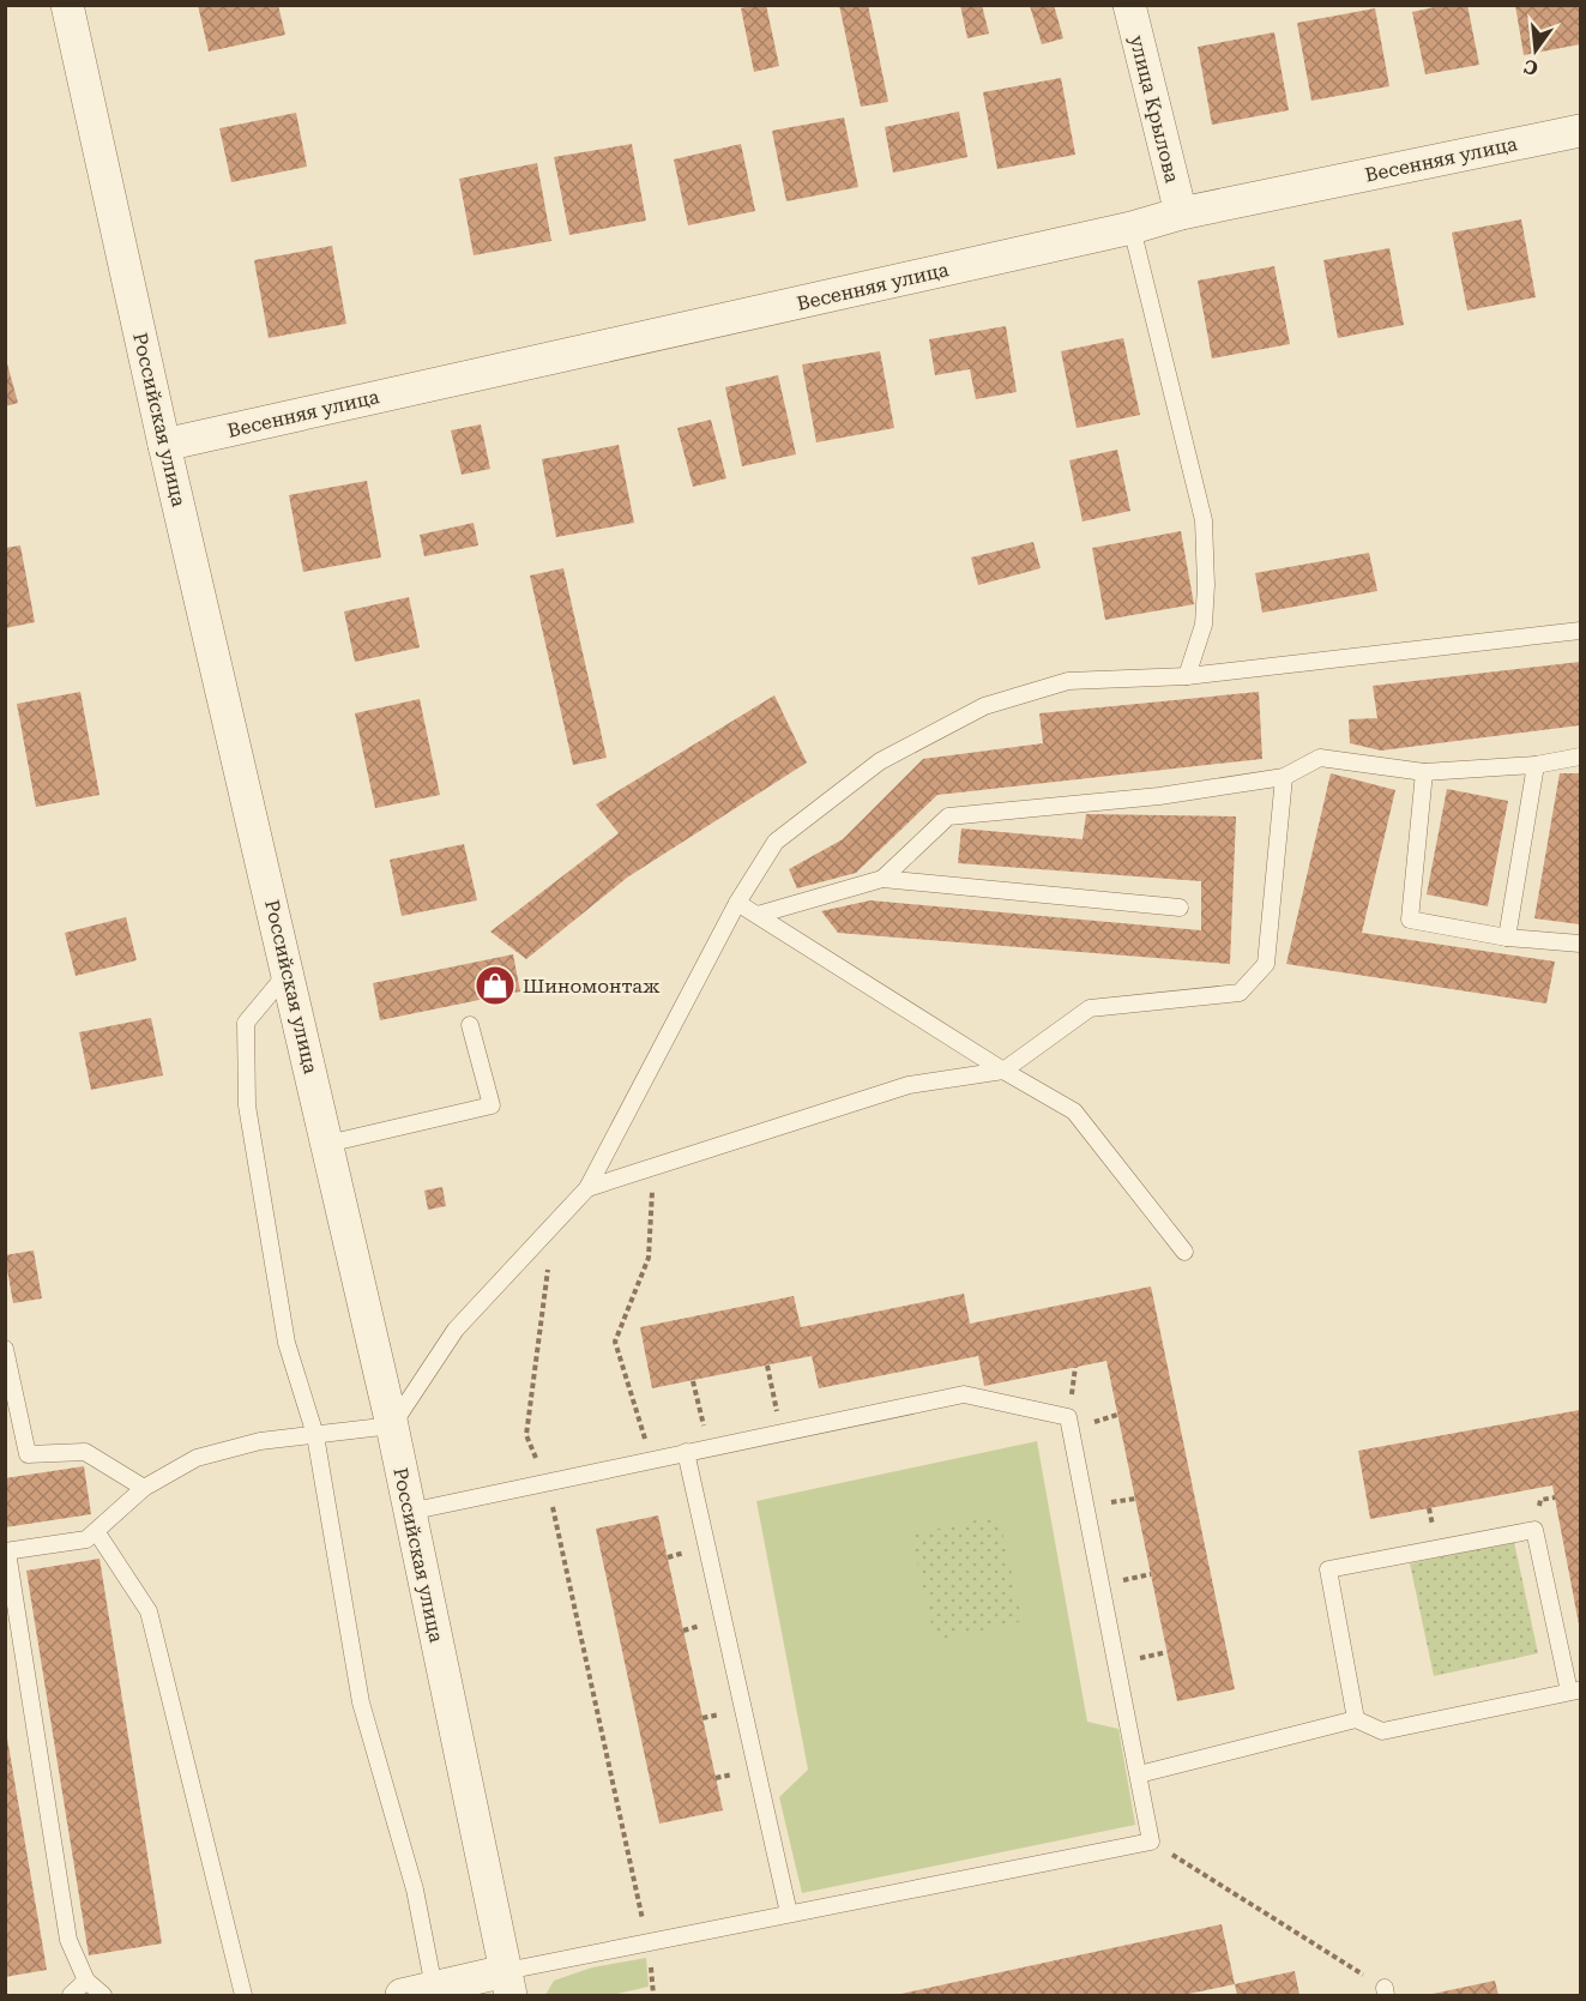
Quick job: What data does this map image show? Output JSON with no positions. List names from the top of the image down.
{
  "streets": {
    "street": ["улица Крылова", "Весенняя улица", "Российская улица"]
  },
  "crossings": [
    ["улица Крылова", "Весенняя улица"],
    ["Весенняя улица", "Российская улица"]
  ],
  "places": {
    "shop": ["Шиномонтаж"]
  },
  "north": "bottom"
}
